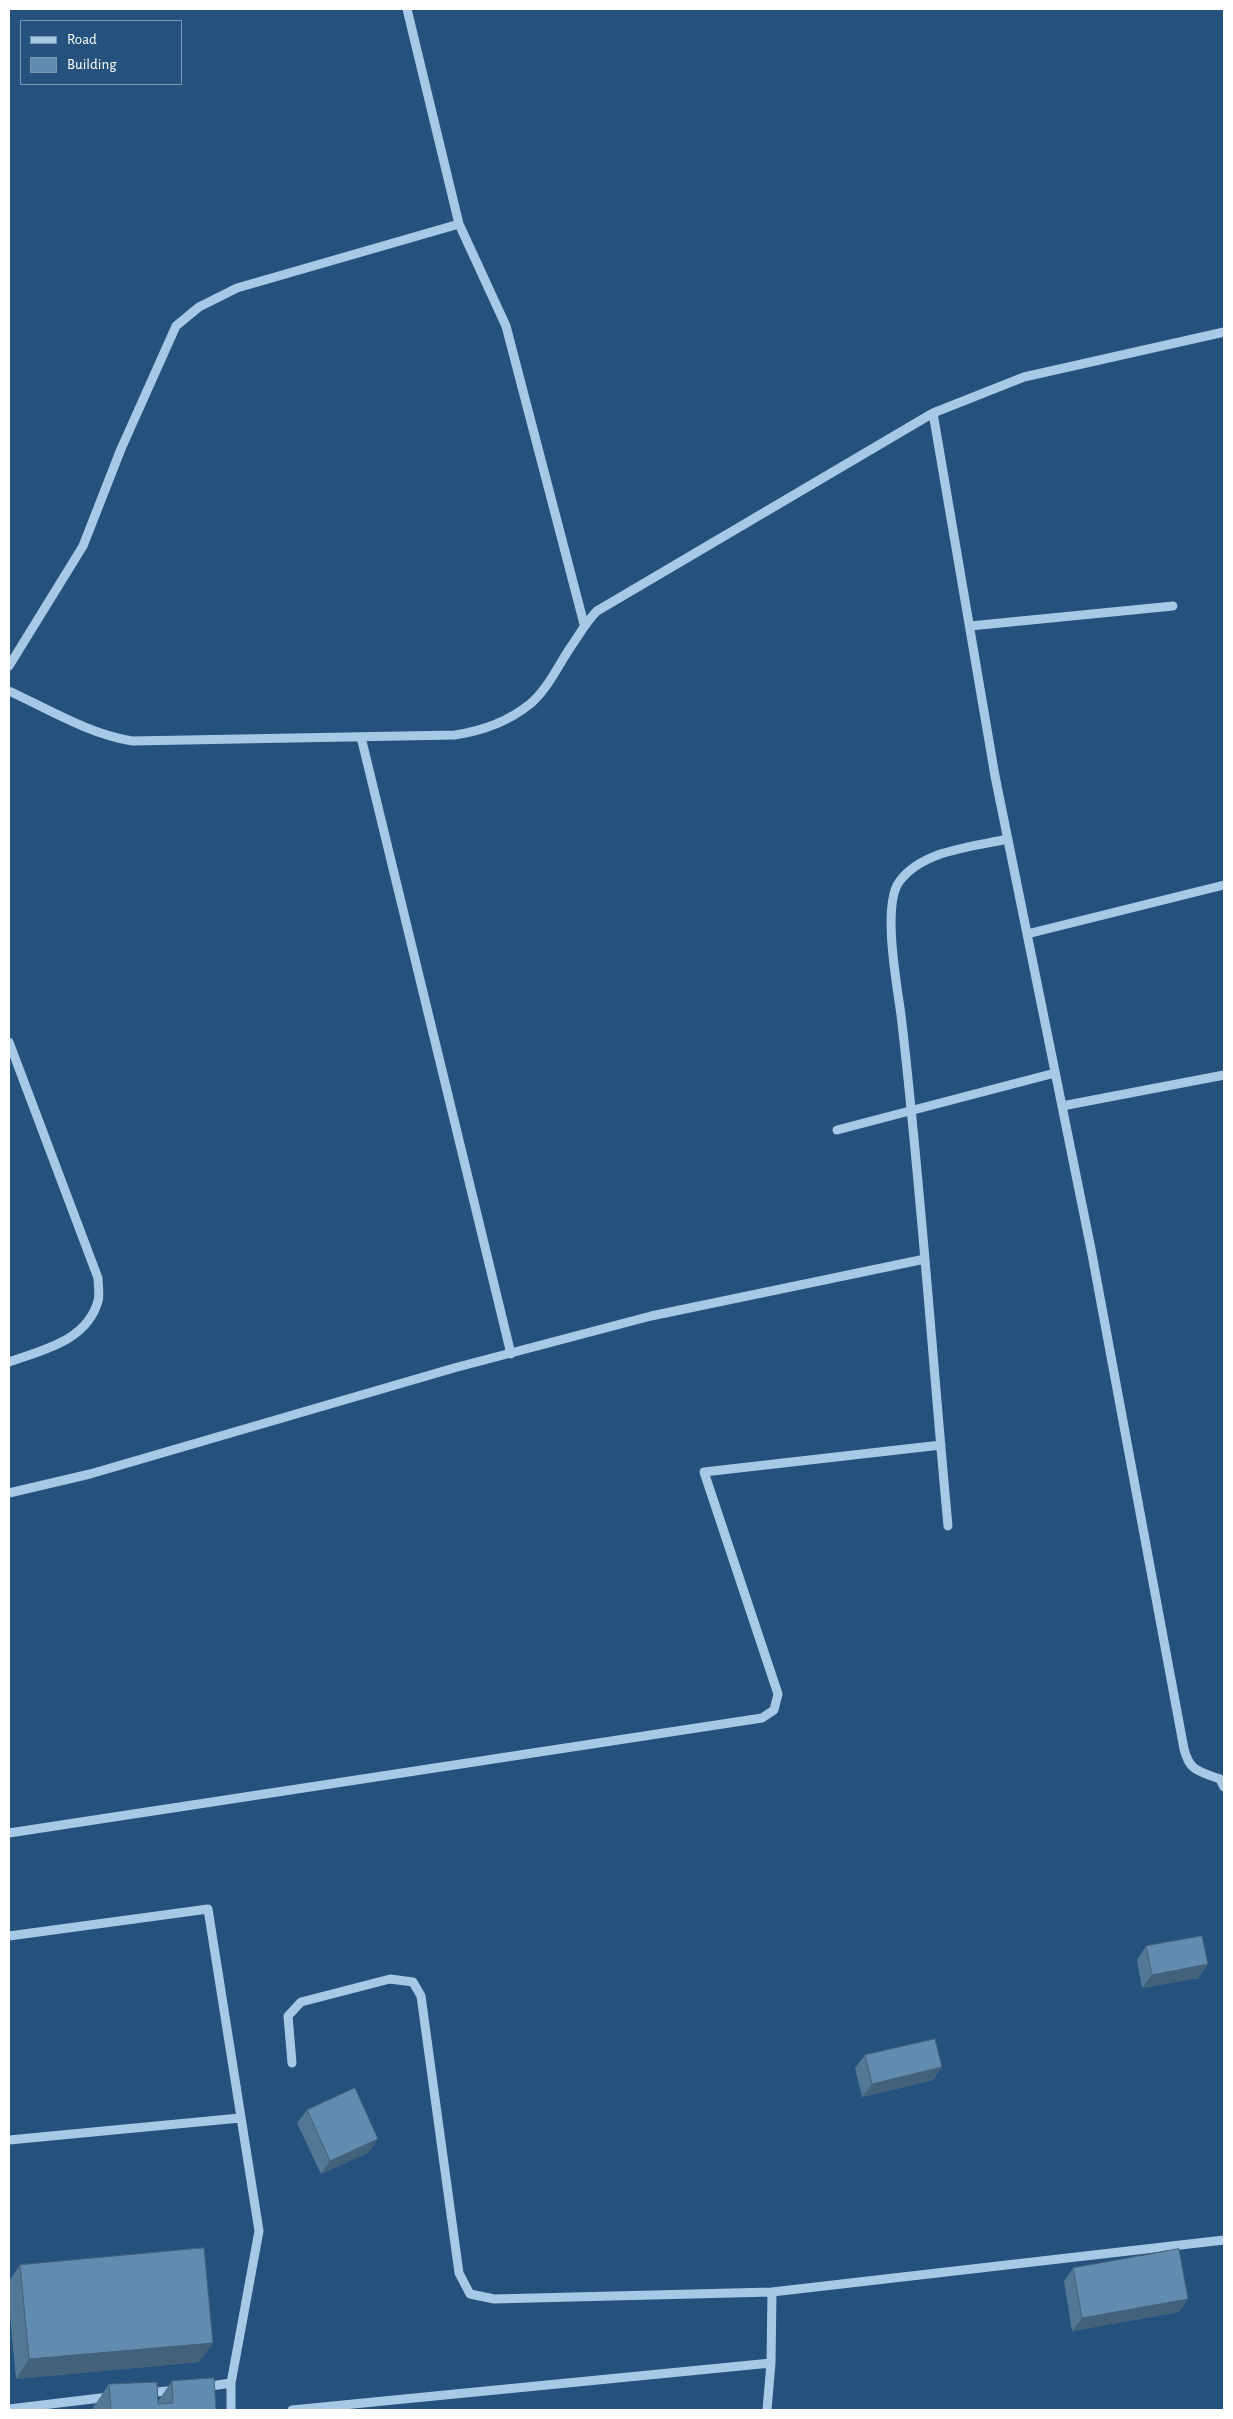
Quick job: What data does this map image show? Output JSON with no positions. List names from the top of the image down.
{
  "legend": ["Road", "Building"]
}
